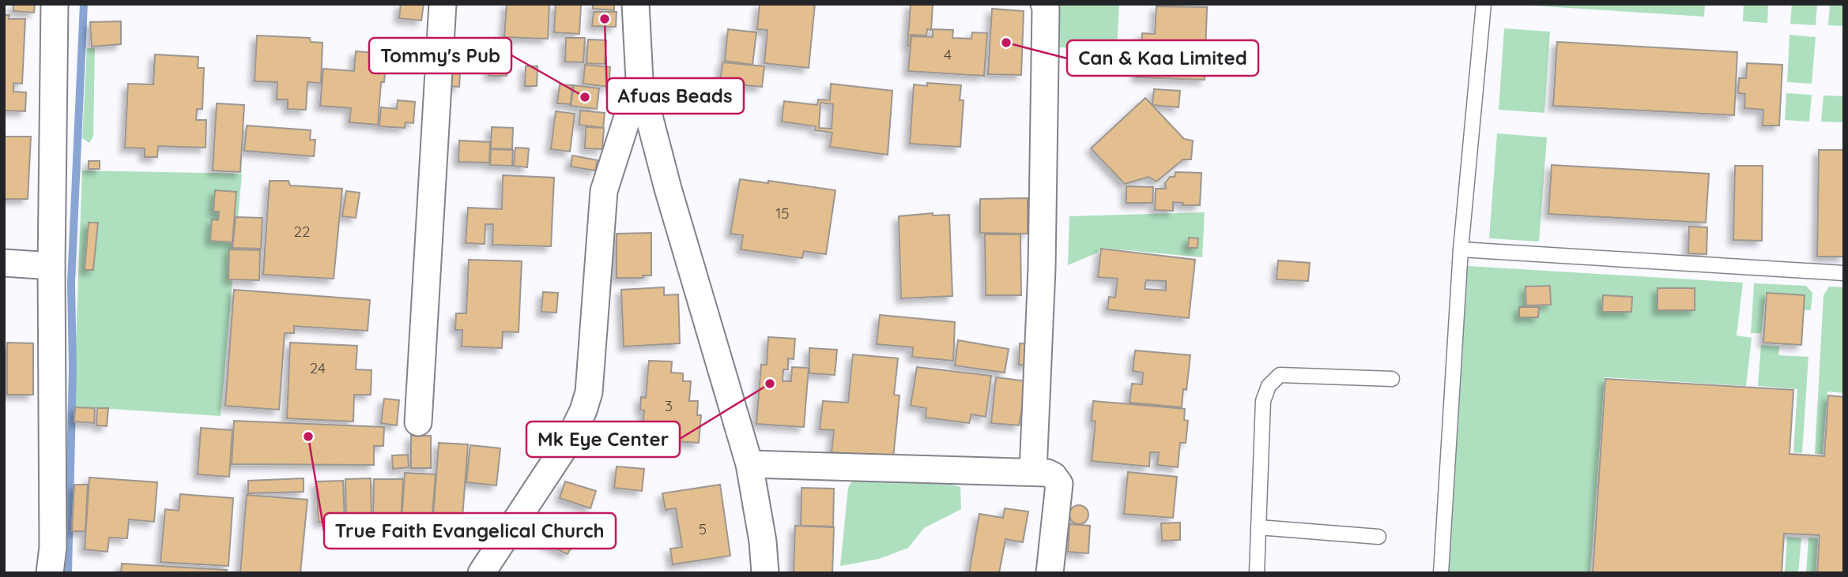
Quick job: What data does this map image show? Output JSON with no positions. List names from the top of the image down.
{
  "places": [
    "Afuas Beads",
    "Can & Kaa Limited",
    "Tommy's Pub",
    "Mk Eye Center",
    "True Faith Evangelical Church"
  ],
  "house_numbers": [
    "4",
    "15",
    "22",
    "24",
    "3",
    "5"
  ]
}
